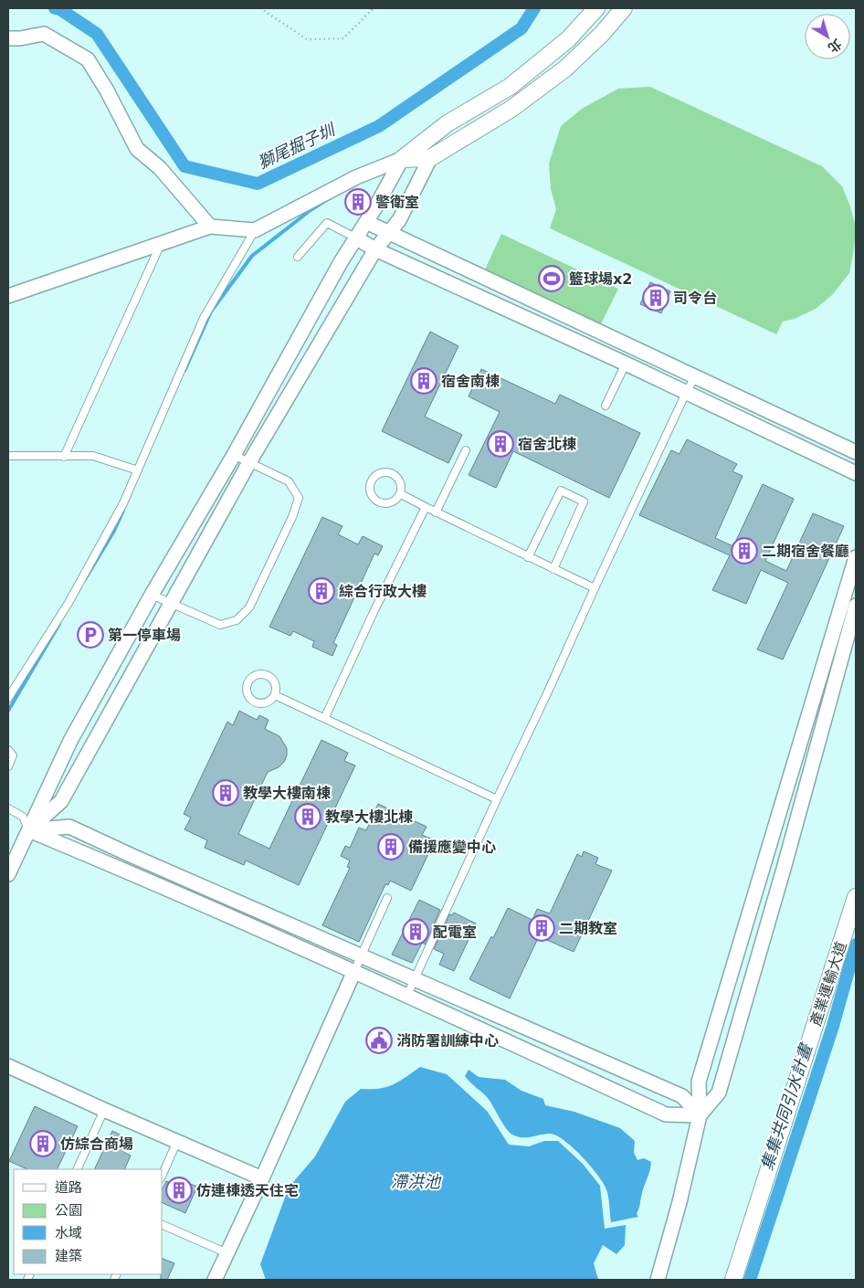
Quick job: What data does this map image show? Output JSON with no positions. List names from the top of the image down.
{
  "streets": {
    "street": ["產業運輸大道"]
  },
  "water": ["獅尾掘子圳", "集集共同引水計畫", "滯洪池"],
  "places": {
    "building": [
      "警衛室",
      "司令台",
      "宿舍南棟",
      "宿舍北棟",
      "二期宿舍餐廳",
      "綜合行政大樓",
      "教學大樓南棟",
      "教學大樓北棟",
      "備援應變中心",
      "二期教室",
      "配電室",
      "仿綜合商場",
      "仿連棟透天住宅"
    ],
    "sports": ["籃球場x2"],
    "parking": ["第一停車場"],
    "public building": ["消防署訓練中心"]
  },
  "legend": [
    "道路",
    "公園",
    "水域",
    "建築"
  ],
  "north": "bottom right"
}
